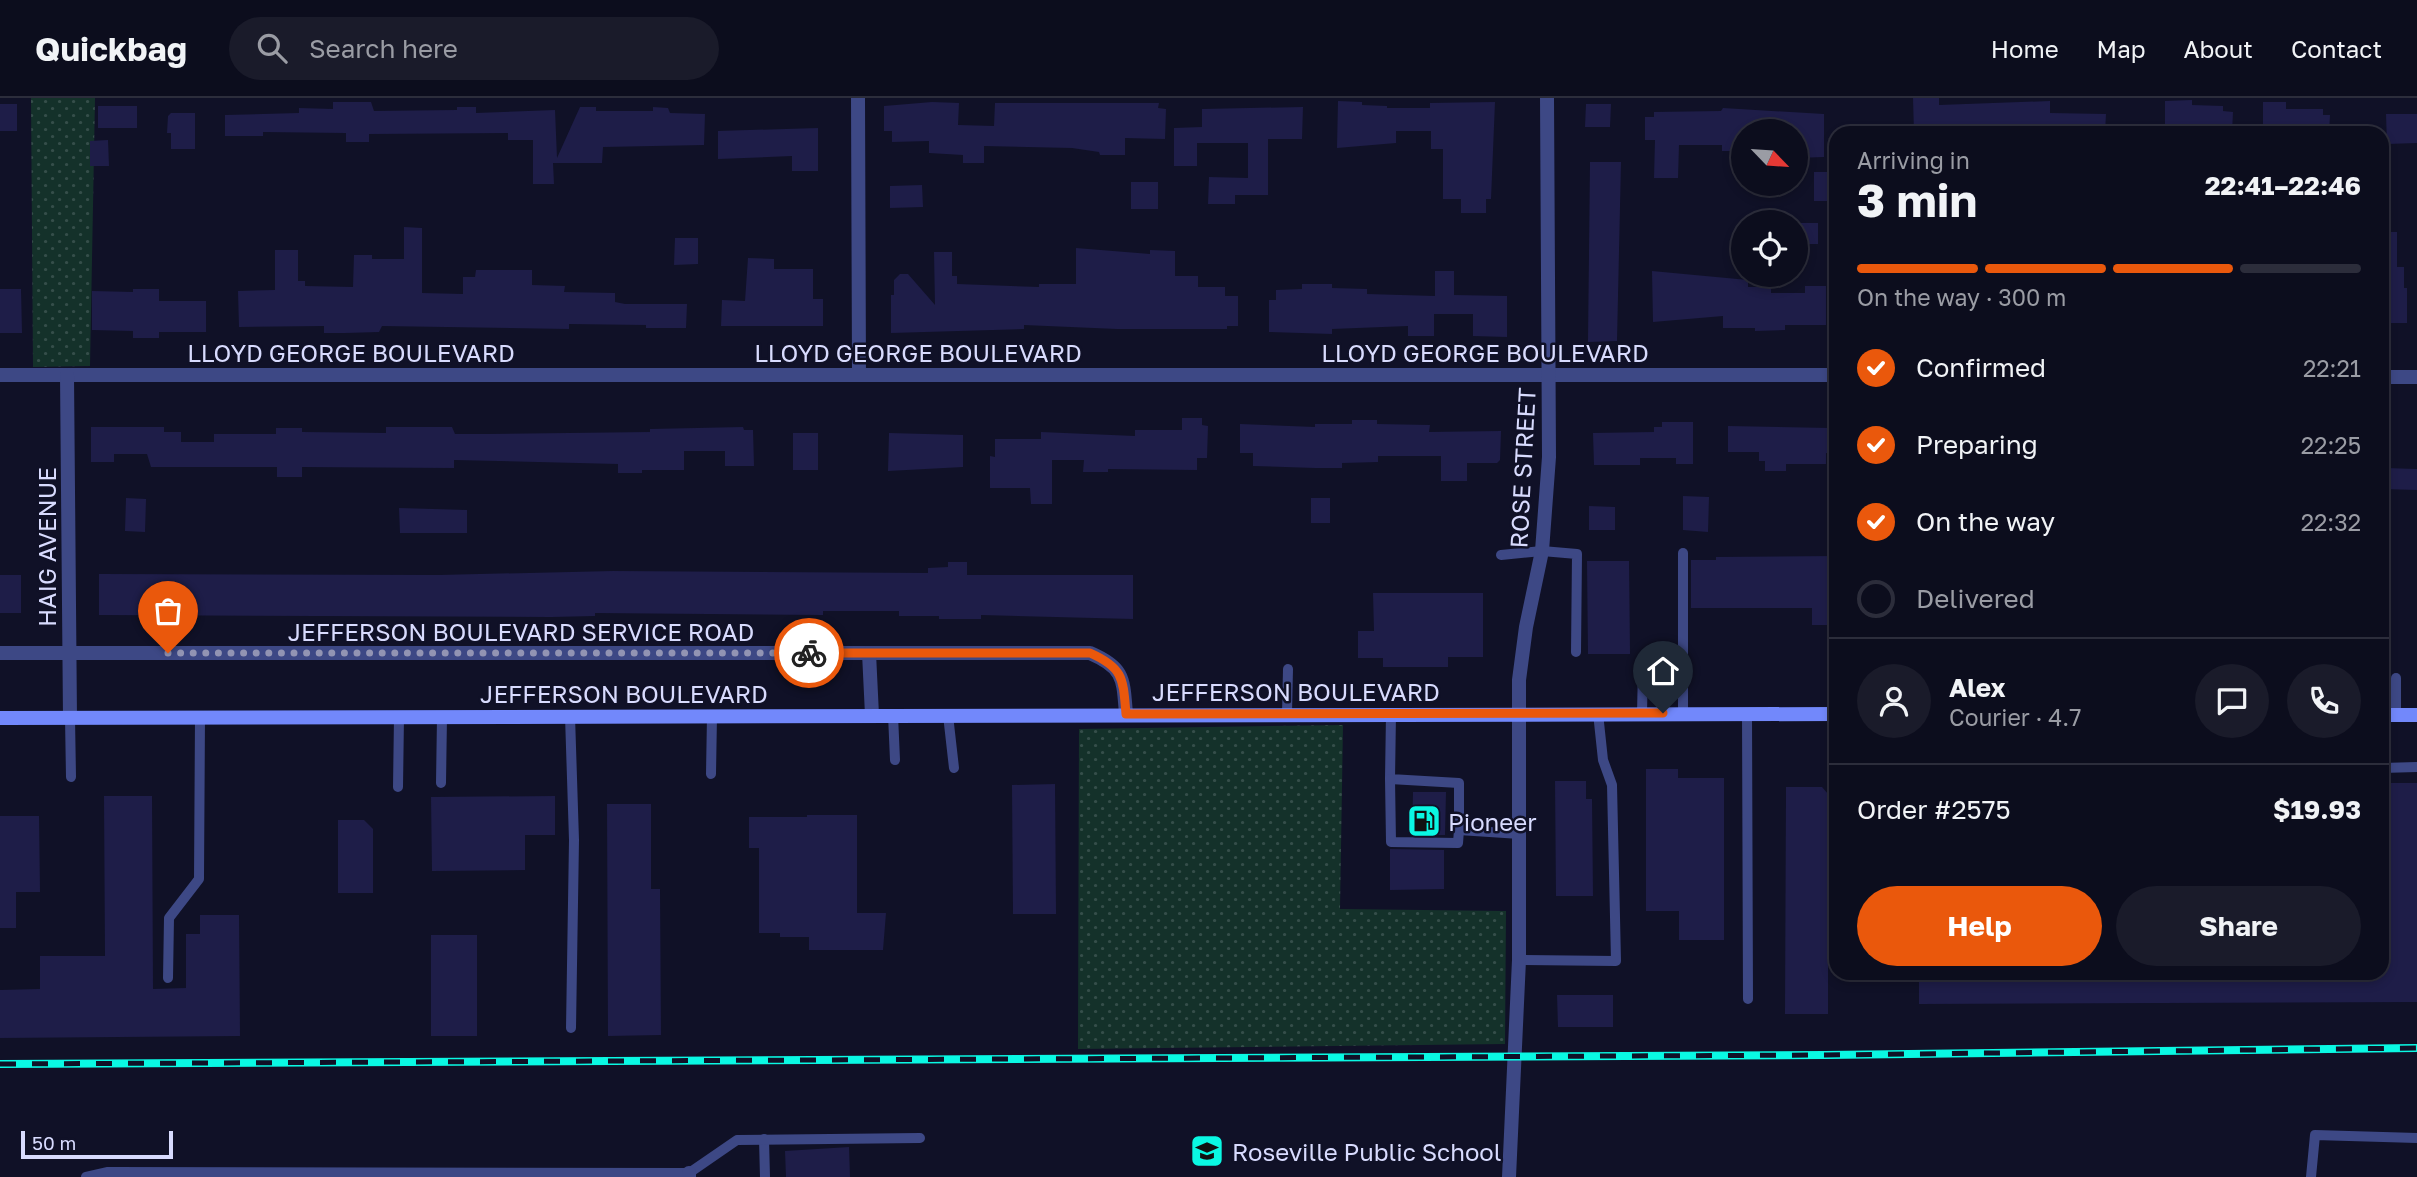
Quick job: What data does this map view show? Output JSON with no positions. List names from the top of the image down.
{
  "streets": {
    "street": [
      "LLOYD GEORGE BOULEVARD",
      "ROSE STREET",
      "HAIG AVENUE",
      "JEFFERSON BOULEVARD SERVICE ROAD",
      "JEFFERSON BOULEVARD"
    ]
  },
  "crossings": [
    ["LLOYD GEORGE BOULEVARD", "ROSE STREET"],
    ["LLOYD GEORGE BOULEVARD", "HAIG AVENUE"],
    ["ROSE STREET", "JEFFERSON BOULEVARD"],
    ["HAIG AVENUE", "JEFFERSON BOULEVARD SERVICE ROAD"],
    ["HAIG AVENUE", "JEFFERSON BOULEVARD"],
    ["JEFFERSON BOULEVARD SERVICE ROAD", "JEFFERSON BOULEVARD"]
  ],
  "places": {
    "fuel station": ["Pioneer"],
    "school or university": ["Roseville Public School"]
  },
  "scale_bar": "50 m",
  "north": "bottom right",
  "page": {
    "header": "Quickbag",
    "search": "Search here",
    "nav": [
      "Home",
      "Map",
      "About",
      "Contact"
    ],
    "heading": ["3 min", "Arriving in", "22:41–22:46"],
    "panel": [
      "Alex",
      "Courier · 4.7",
      "Order #2575",
      "$19.93"
    ],
    "bar": "On the way · 300 m",
    "list": [
      ["Confirmed", "22:21"],
      ["Preparing", "22:25"],
      ["On the way", "22:32"],
      "Delivered"
    ],
    "buttons": ["Help", "Share"],
    "scale": "50 m"
  }
}
